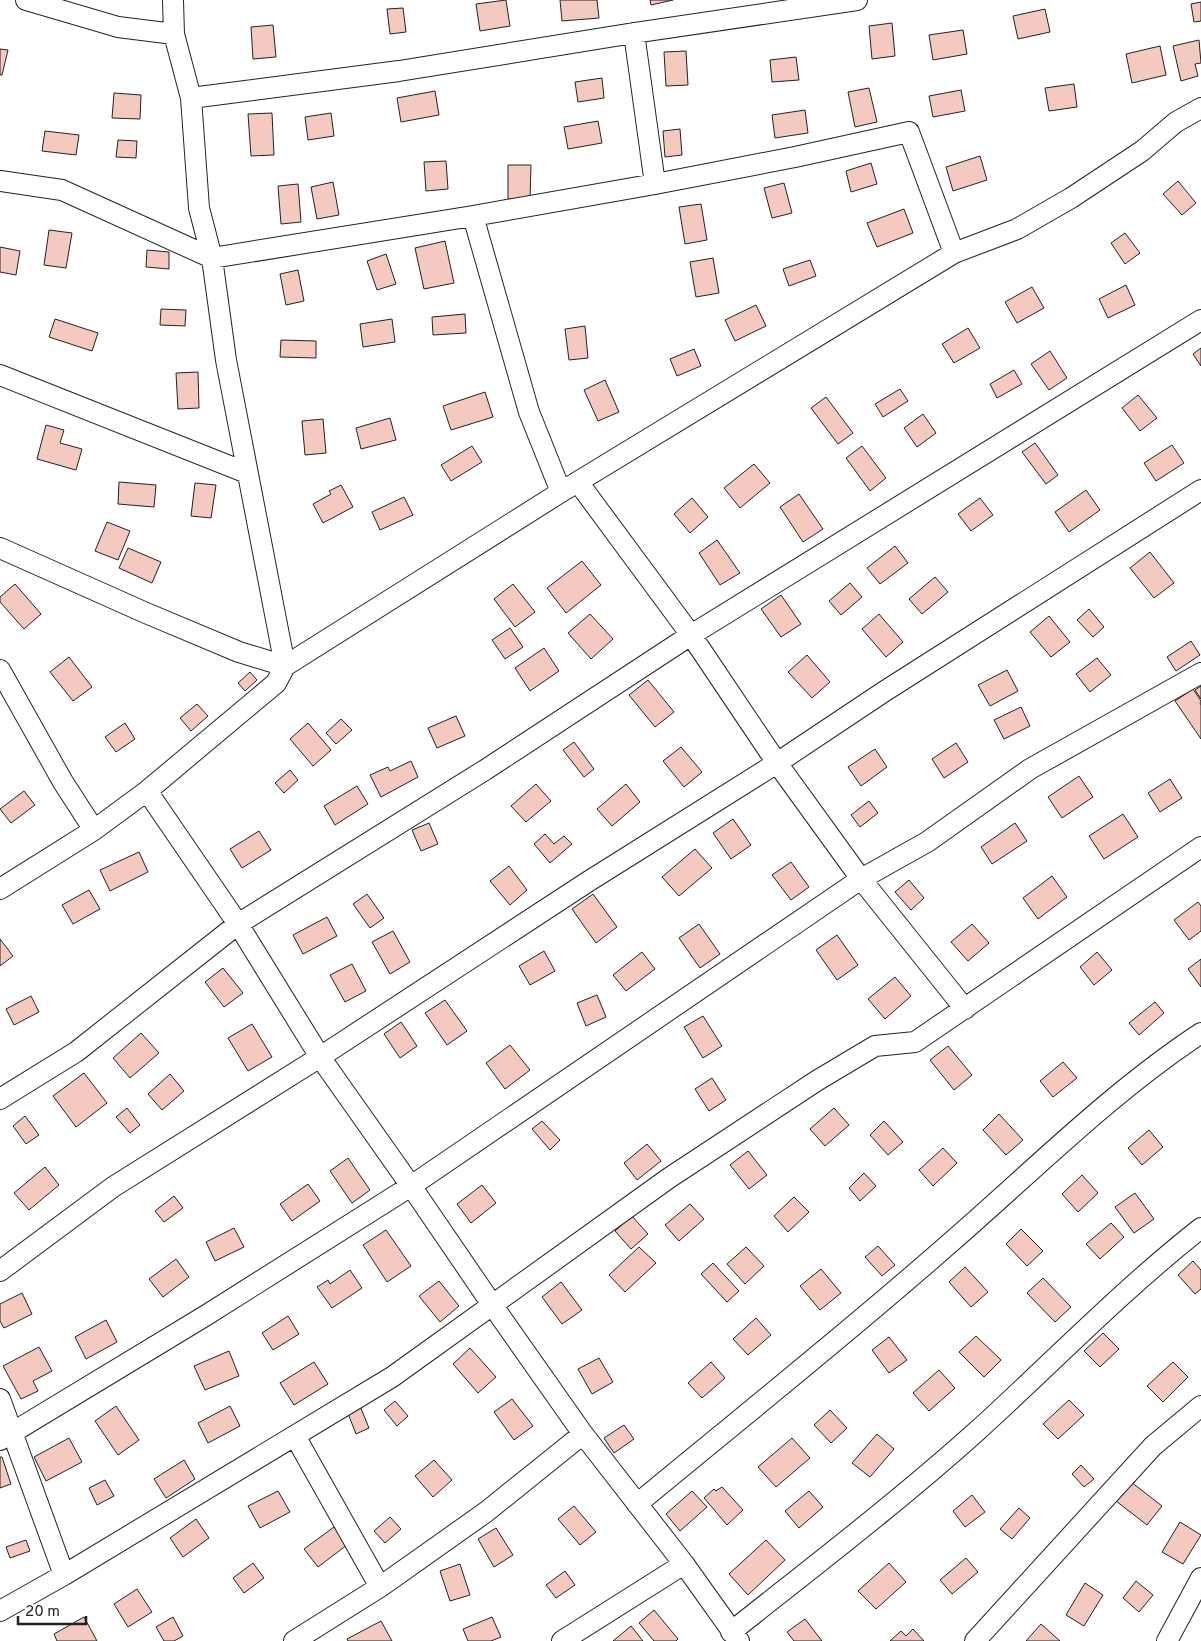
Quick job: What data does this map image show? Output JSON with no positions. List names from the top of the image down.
{
  "scale_bar": "20 m"
}
